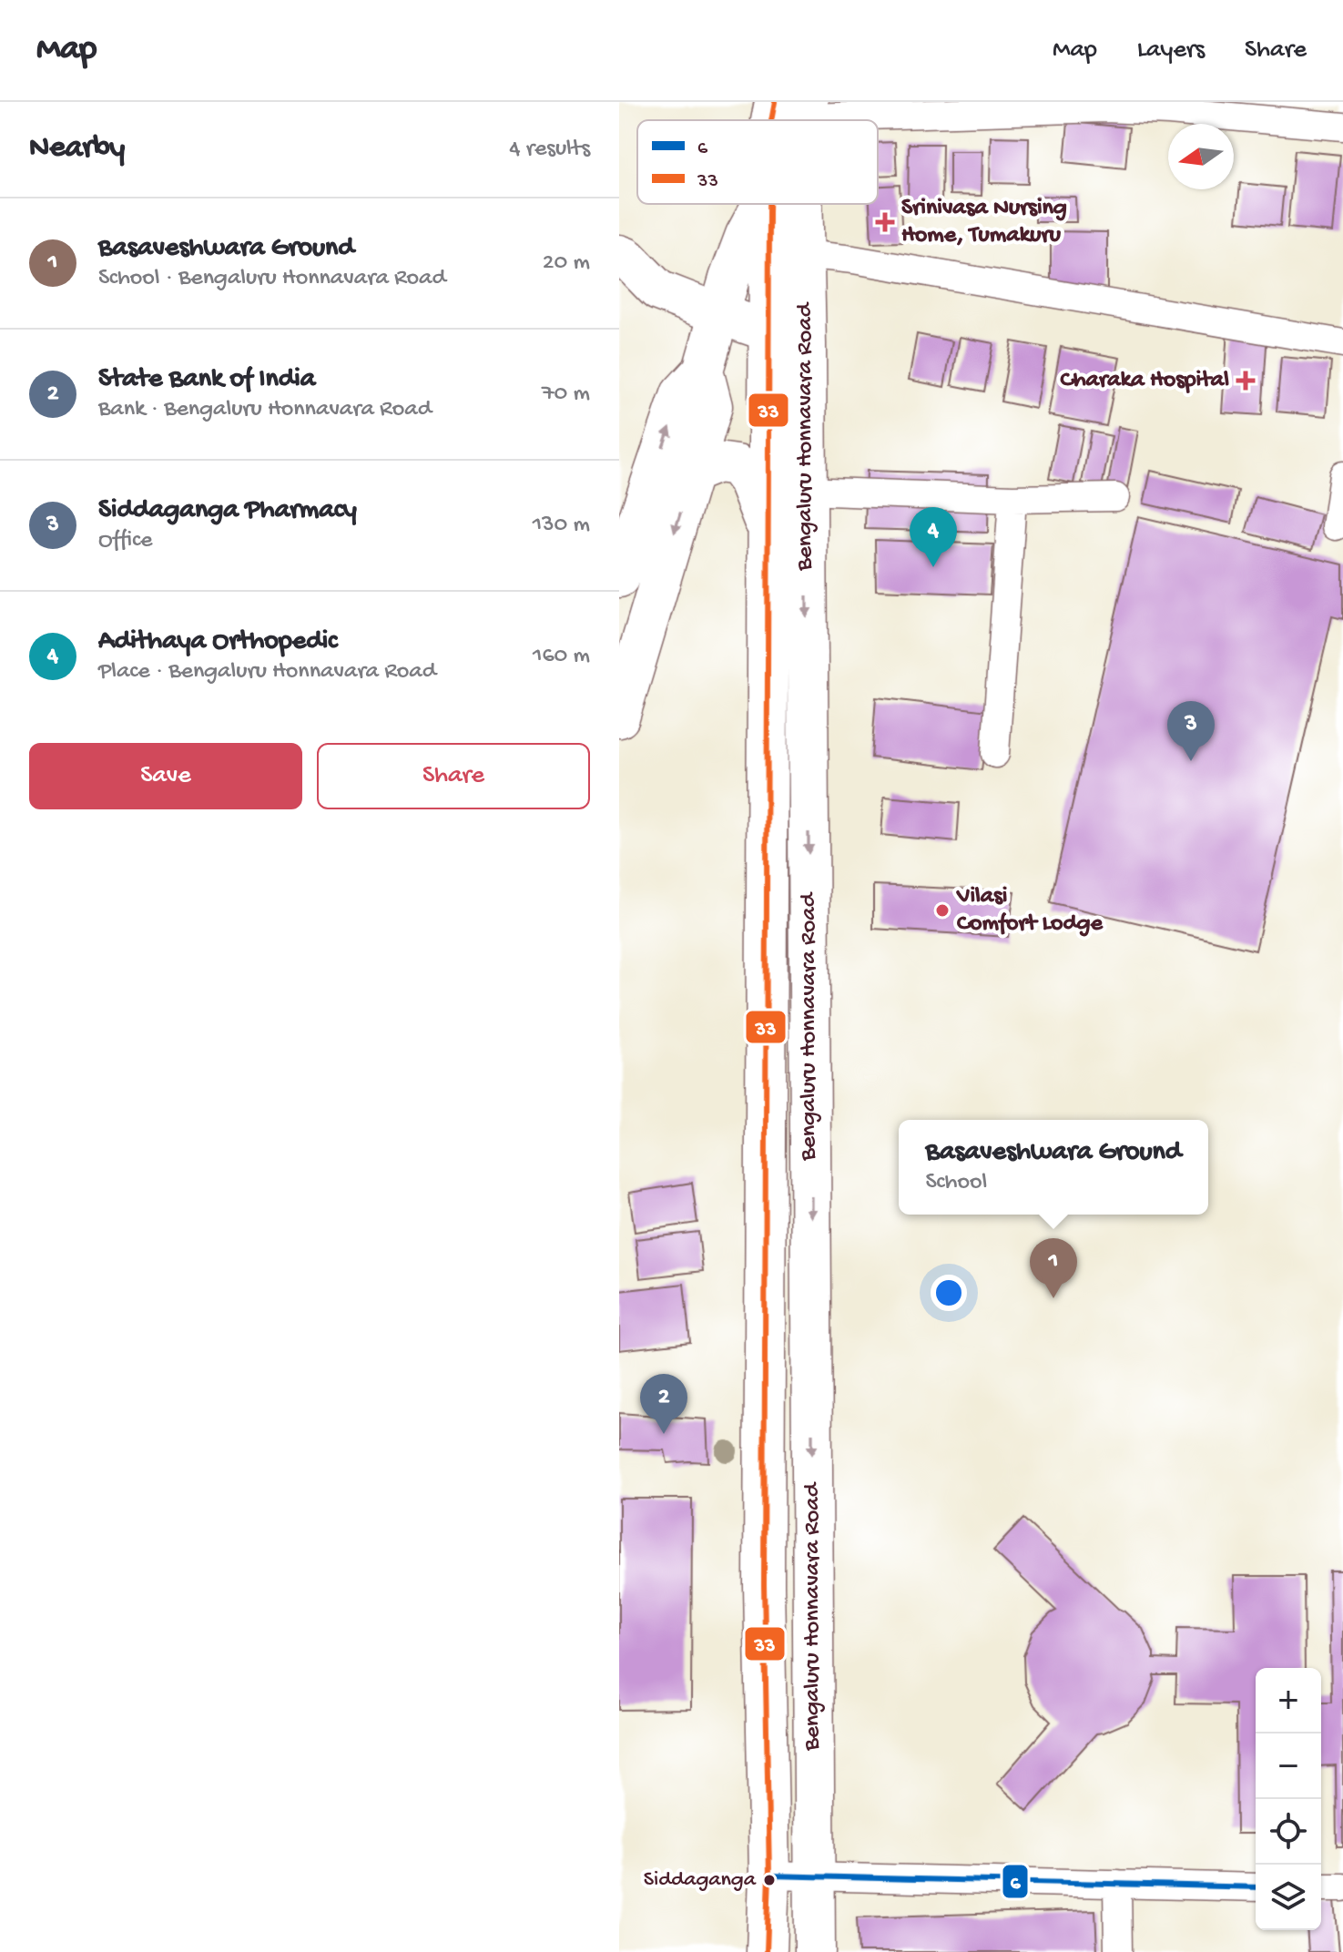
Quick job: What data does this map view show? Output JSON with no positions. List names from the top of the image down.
{
  "streets": {
    "main road": ["Bengaluru Honnavara Road"]
  },
  "places": {
    "health": ["Srinivasa Nursing Home, Tumakuru", "Charaka Hospital"],
    "other": ["Vilasi Comfort Lodge", "Siddaganga"]
  },
  "lines": ["transit line 33", "transit line 6"],
  "legend": ["6", "33"],
  "north": "left",
  "page": {
    "header": "Map",
    "nav": ["Map", "Layers", "Share"],
    "heading": ["Nearby", "4 results"],
    "list": [
      {
        "mark": "1",
        "name": "Basaveshwara Ground",
        "note": "School · Bengaluru Honnavara Road",
        "value": "20 m"
      },
      {
        "mark": "2",
        "name": "State Bank of India",
        "note": "Bank · Bengaluru Honnavara Road",
        "value": "70 m"
      },
      {
        "mark": "3",
        "name": "Siddaganga Pharmacy",
        "note": "Office",
        "value": "130 m"
      },
      {
        "mark": "4",
        "name": "Adithaya Orthopedic",
        "note": "Place · Bengaluru Honnavara Road",
        "value": "160 m"
      }
    ],
    "pins": [
      "4",
      "3",
      "1",
      "2"
    ],
    "buttons": ["Save", "Share"],
    "popup": ["Basaveshwara Ground", "School"],
    "map_buttons": ["+", "−"]
  }
}
